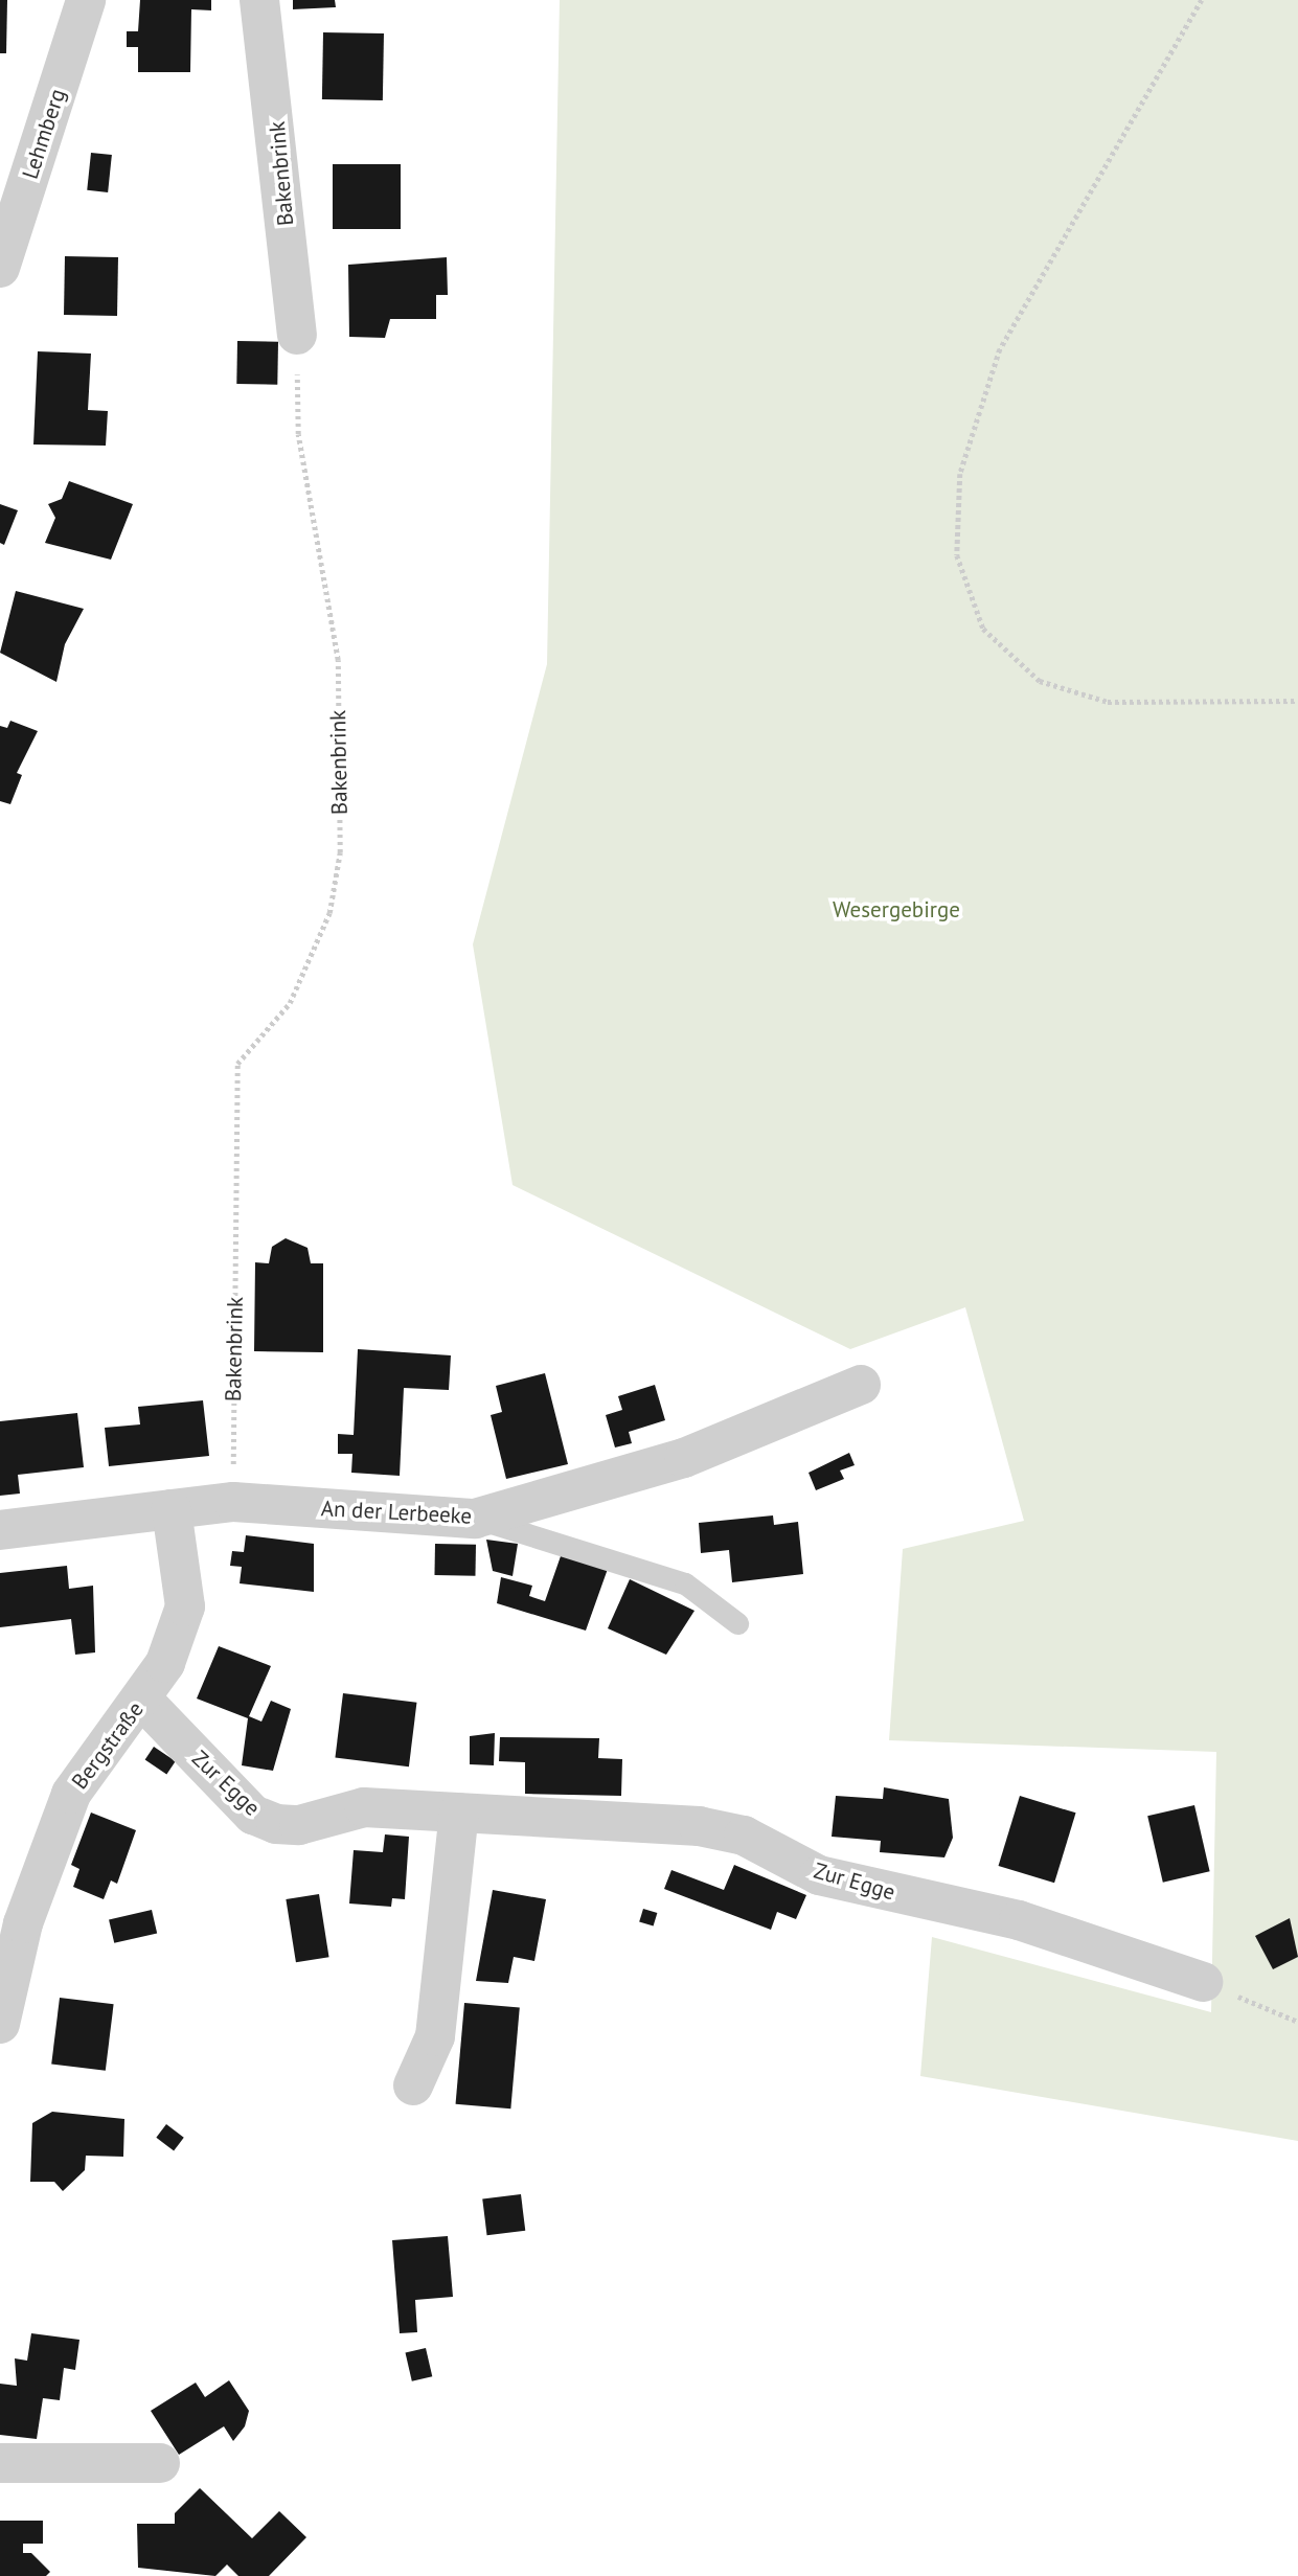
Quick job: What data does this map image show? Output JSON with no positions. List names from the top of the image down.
{
  "streets": {
    "street": [
      "Lehmberg",
      "Bakenbrink",
      "An der Lerbeeke",
      "Bergstraße",
      "Zur Egge"
    ]
  },
  "crossings": [
    ["Bakenbrink", "An der Lerbeeke"],
    ["An der Lerbeeke", "Bergstraße"],
    ["Bergstraße", "Zur Egge"]
  ],
  "parks": ["Wesergebirge"]
}
